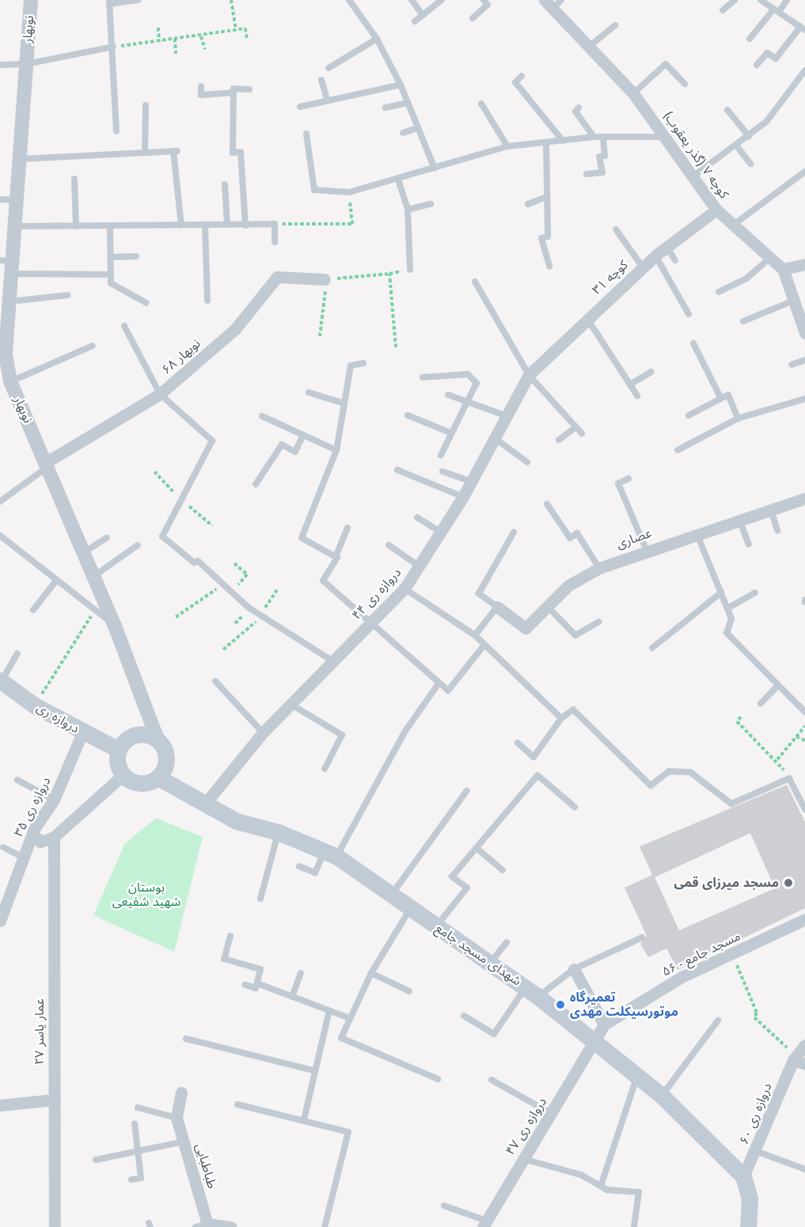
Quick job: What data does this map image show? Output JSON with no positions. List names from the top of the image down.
{
  "streets": {
    "main road": ["دروازه ری", "شهدای مسجد جامع"],
    "street": [
      "نوبهار",
      "کوچه ۷ (گذر یعقوب)",
      "کوچه ۳۱",
      "نوبهار ۶۸",
      "عصاری",
      "دروازه ری ۴۴",
      "دروازه ری ۳۵",
      "۵۶ - مسجد جامع",
      "عمار یاسر ۲۷",
      "دروازه ری ۶۰",
      "دروازه ری ۴۷",
      "طباطبایی"
    ]
  },
  "crossings": [
    ["نوبهار", "نوبهار ۶۸"],
    ["نوبهار", "دروازه ری"],
    ["نوبهار", "شهدای مسجد جامع"],
    ["کوچه ۷ (گذر یعقوب)", "کوچه ۳۱"],
    ["کوچه ۳۱", "دروازه ری ۴۴"],
    ["دروازه ری ۴۴", "شهدای مسجد جامع"],
    ["دروازه ری", "دروازه ری ۳۵"],
    ["دروازه ری", "شهدای مسجد جامع"],
    ["شهدای مسجد جامع", "دروازه ری ۶۰"],
    ["شهدای مسجد جامع", "دروازه ری ۴۷"]
  ],
  "parks": ["بوستان شهید شفیعی"],
  "places": ["مسجد میرزای قمی", "تعمیرگاه موتورسیکلت مهدی"]
}
